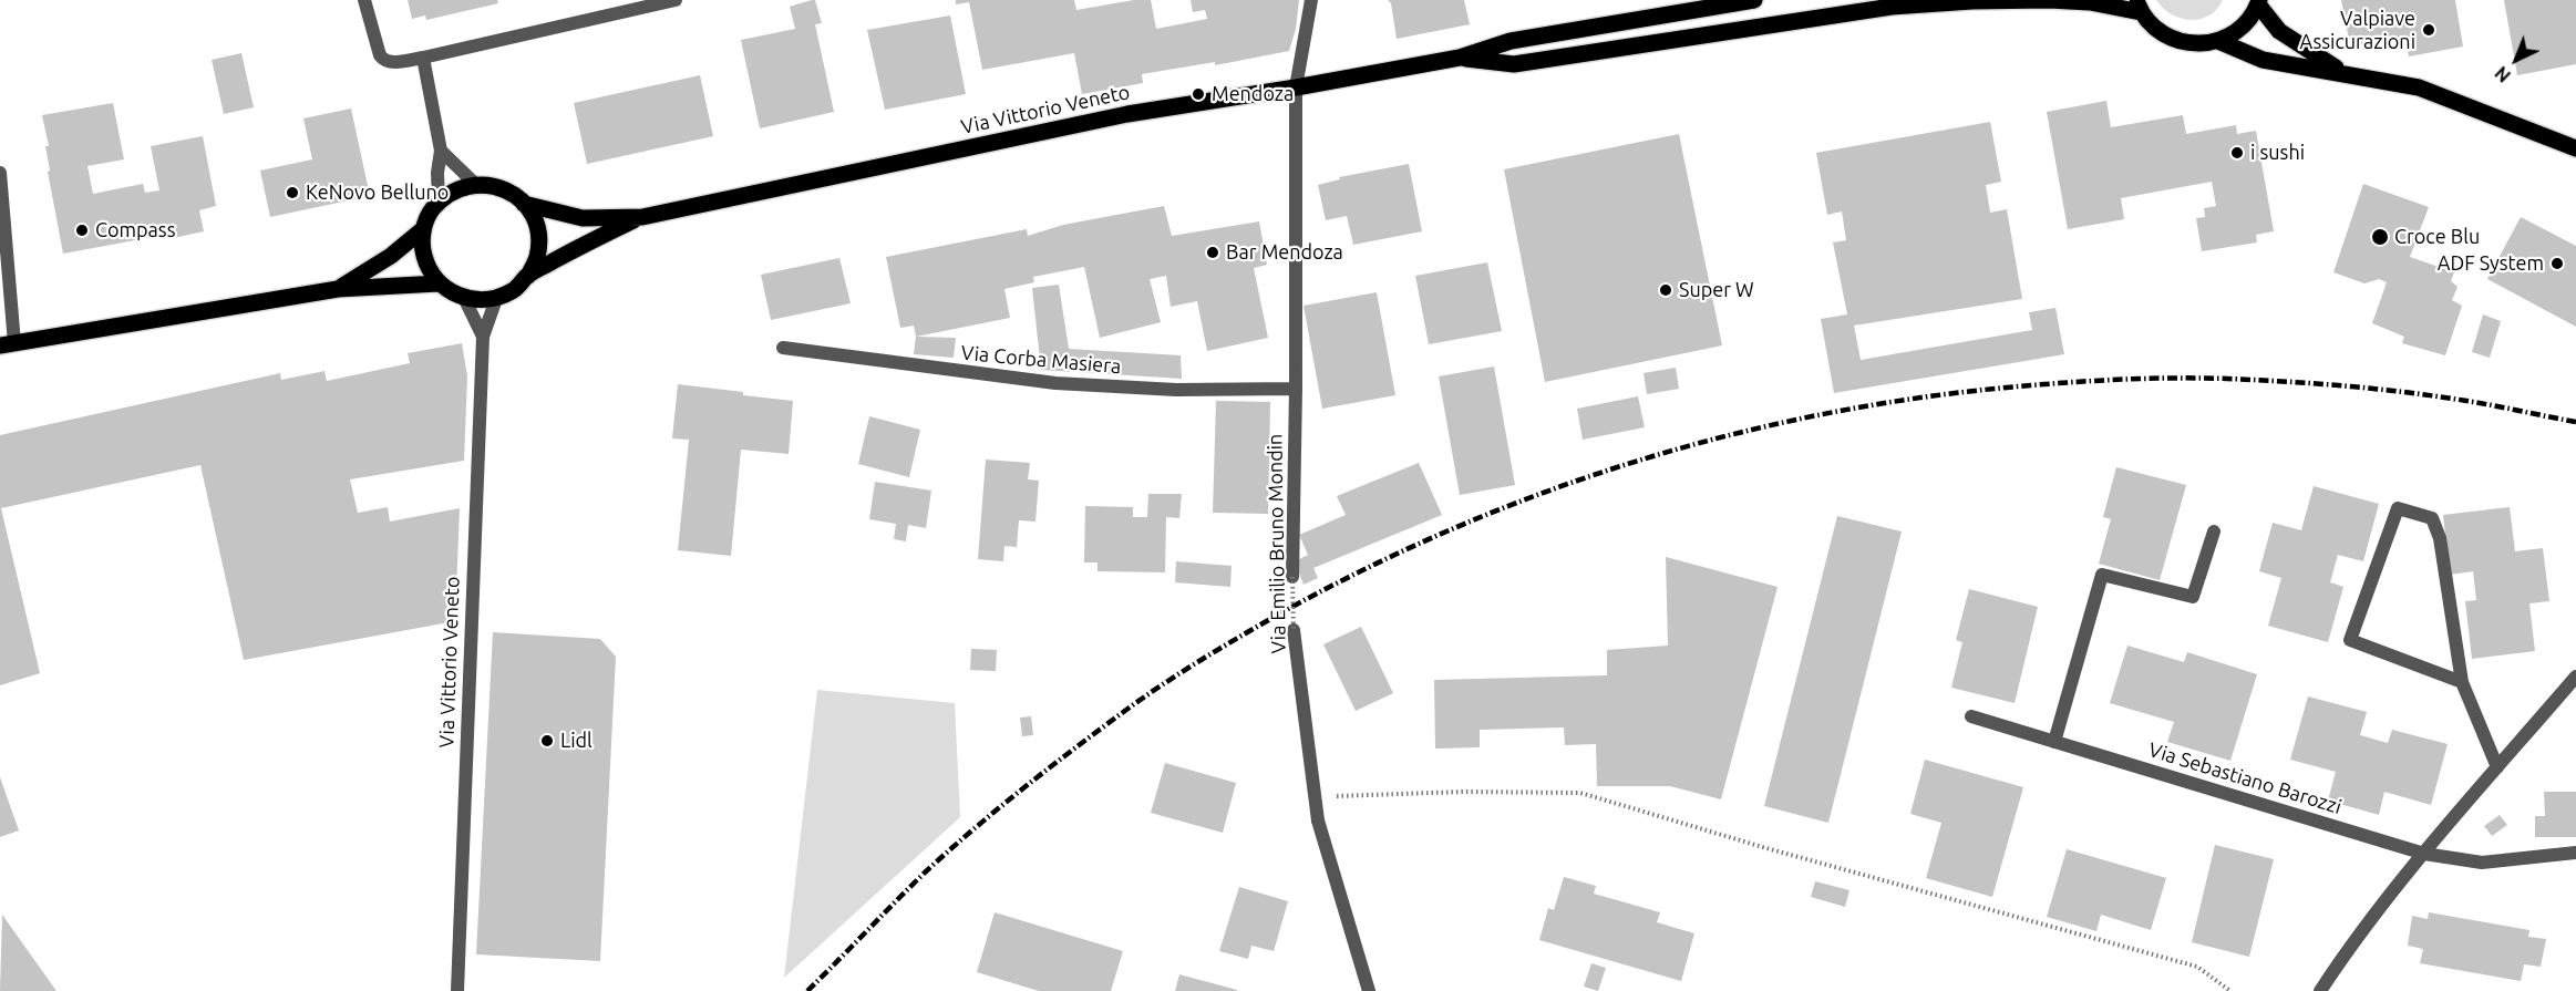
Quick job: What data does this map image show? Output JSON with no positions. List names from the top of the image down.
{
  "streets": {
    "main road": ["Via Vittorio Veneto"],
    "street": ["Via Corba Masiera", "Via Emilio Bruno Mondin", "Via Sebastiano Barozzi"]
  },
  "crossings": [
    ["Via Vittorio Veneto", "Via Emilio Bruno Mondin"],
    ["Via Corba Masiera", "Via Emilio Bruno Mondin"]
  ],
  "places": [
    "Valpiave Assicurazioni",
    "Mendoza",
    "i sushi",
    "KeNovo Belluno",
    "Compass",
    "Croce Blu",
    "Bar Mendoza",
    "ADF System",
    "Super W",
    "Lidl"
  ],
  "north": "bottom left"
}
